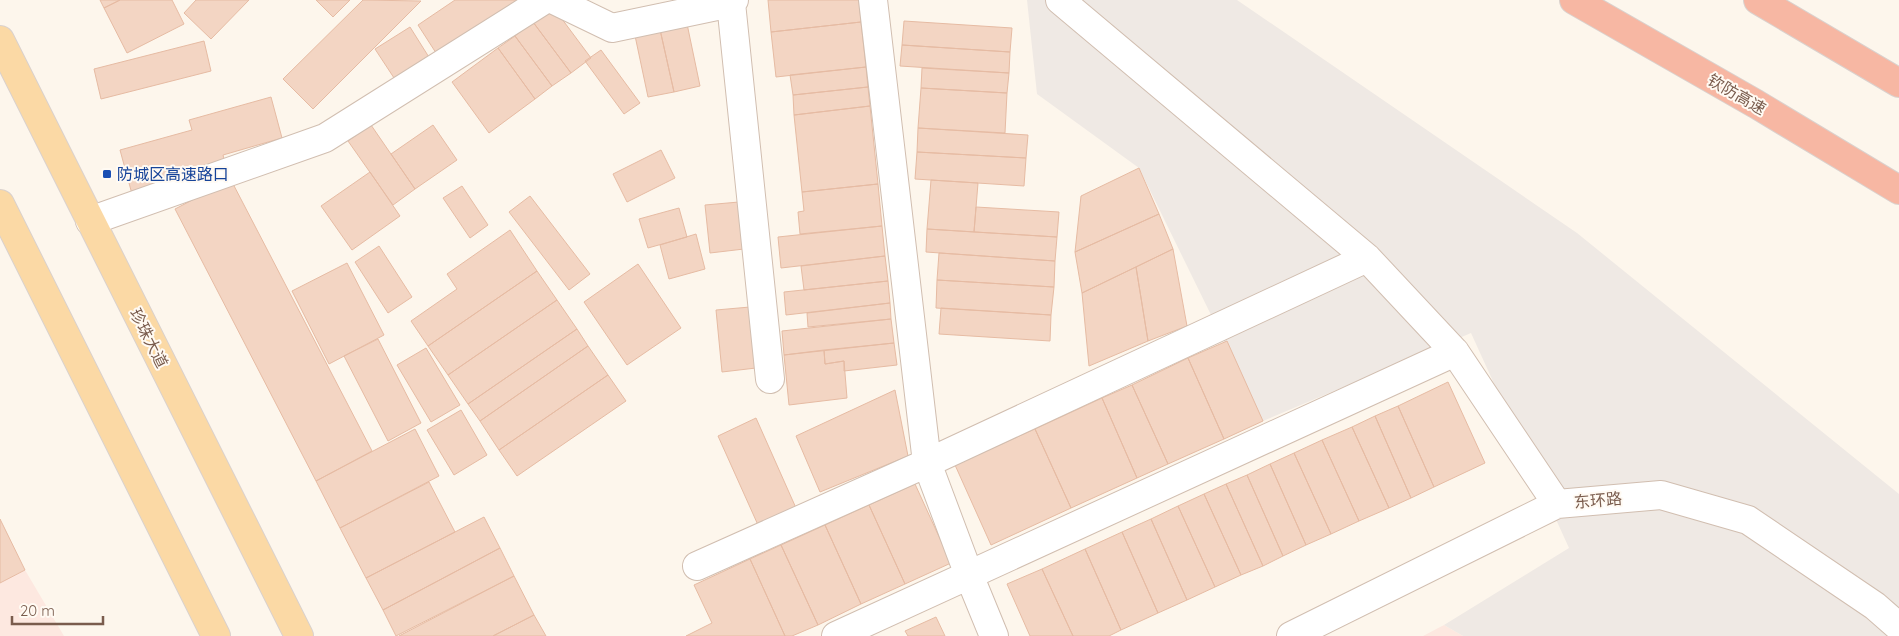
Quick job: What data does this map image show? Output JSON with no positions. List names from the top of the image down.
{
  "streets": {
    "highway": ["钦防高速"],
    "main road": ["珍珠大道"],
    "street": ["东环路"]
  },
  "places": {
    "transit": ["防城区高速路口"]
  },
  "scale_bar": "20 m"
}
